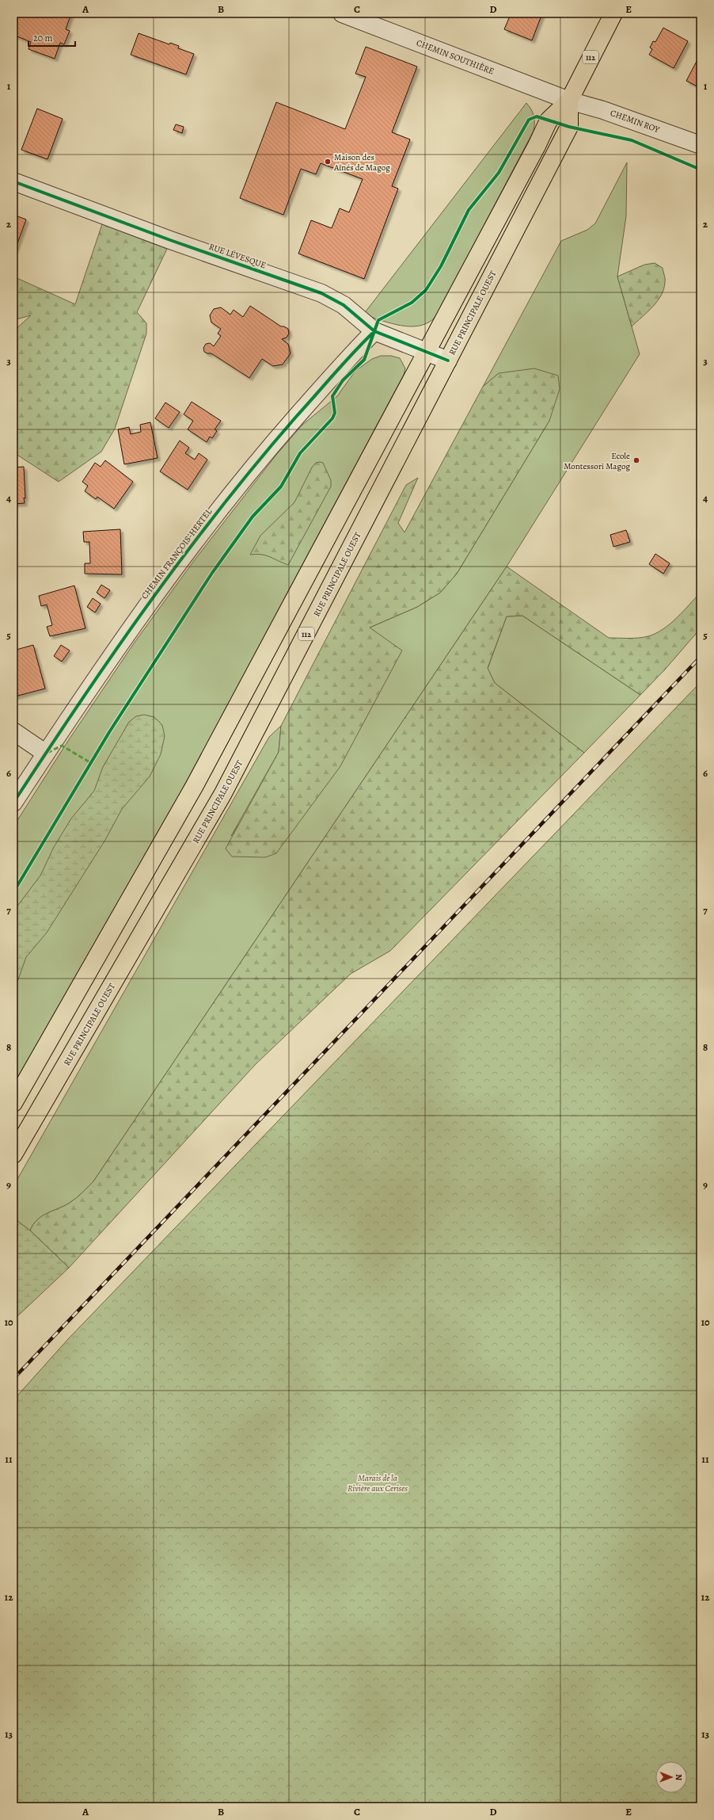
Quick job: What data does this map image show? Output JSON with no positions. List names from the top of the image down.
{
  "streets": {
    "main road": ["112", "RUE PRINCIPALE OUEST"],
    "street": [
      "CHEMIN SOUTHIÈRE",
      "CHEMIN ROY",
      "RUE LÉVESQUE",
      "CHEMIN FRANÇOIS-HERTEL"
    ]
  },
  "crossings": [
    ["CHEMIN SOUTHIÈRE", "CHEMIN ROY"],
    ["CHEMIN SOUTHIÈRE", "RUE PRINCIPALE OUEST"],
    ["CHEMIN ROY", "RUE PRINCIPALE OUEST"],
    ["RUE LÉVESQUE", "RUE PRINCIPALE OUEST"],
    ["RUE LÉVESQUE", "CHEMIN FRANÇOIS-HERTEL"]
  ],
  "parks": ["Marais de la Rivière aux Cerises"],
  "places": ["Maison des Aînés de Magog", "Ecole Montessori Magog"],
  "scale_bar": "20 m",
  "north": "right",
  "grid": {
    "columns": [
      "A",
      "B",
      "C",
      "D",
      "E"
    ],
    "rows": [
      "1",
      "2",
      "3",
      "4",
      "5",
      "6",
      "7",
      "8",
      "9",
      "10",
      "11",
      "12",
      "13"
    ]
  }
}
